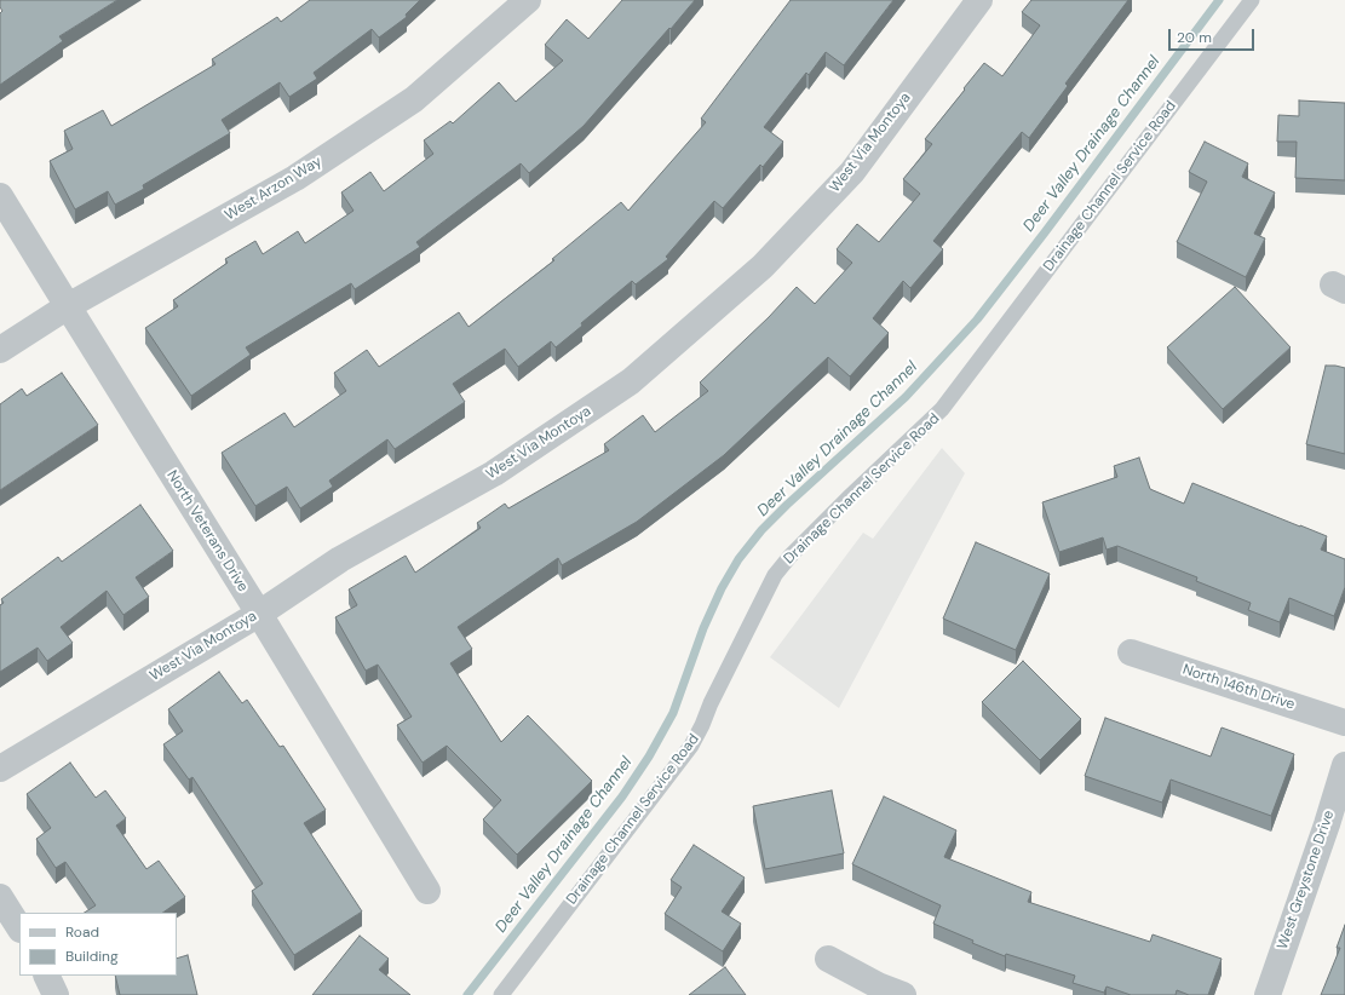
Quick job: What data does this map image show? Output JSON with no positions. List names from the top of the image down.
{
  "streets": {
    "street": [
      "West Via Montoya",
      "West Arzon Way",
      "North Veterans Drive",
      "North 146th Drive",
      "West Greystone Drive"
    ],
    "lane": ["Drainage Channel Service Road"]
  },
  "crossings": [
    ["West Via Montoya", "North Veterans Drive"],
    ["West Arzon Way", "North Veterans Drive"]
  ],
  "water": ["Deer Valley Drainage Channel"],
  "legend": ["Road", "Building"],
  "scale_bar": "20 m"
}
